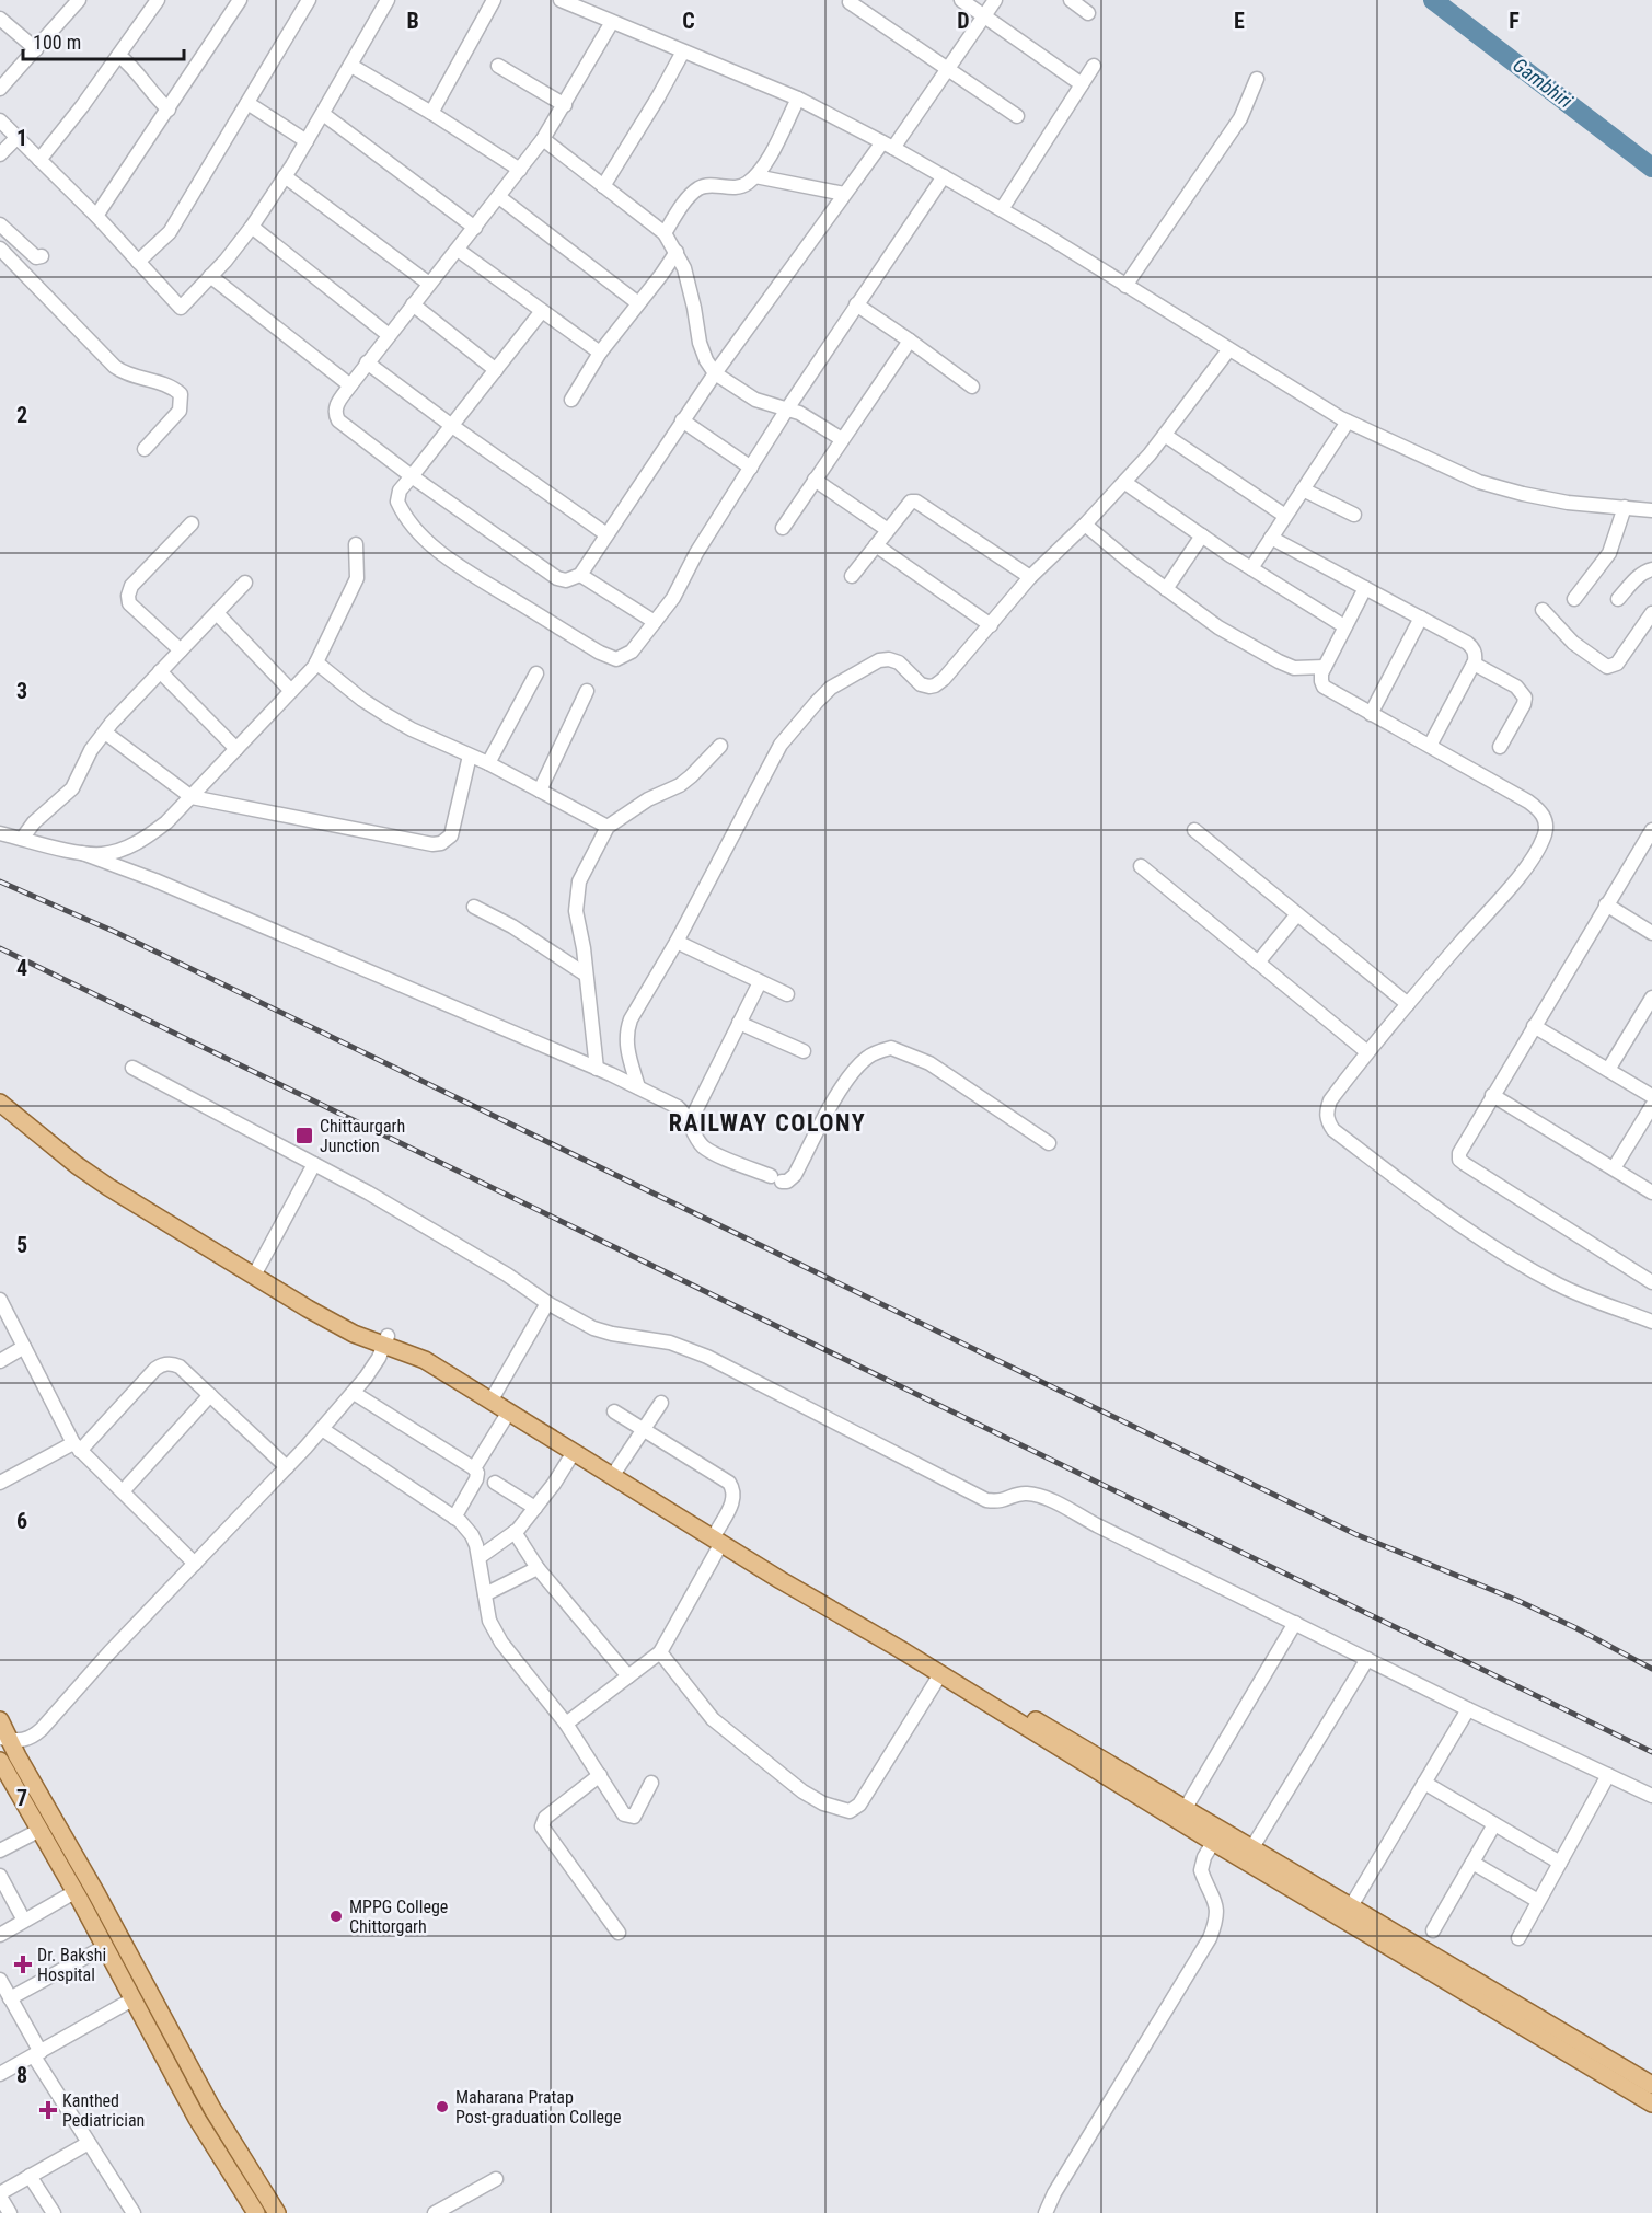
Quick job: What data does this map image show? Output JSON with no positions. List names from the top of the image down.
{
  "districts": ["RAILWAY COLONY"],
  "water": ["Gambhiri"],
  "places": {
    "transit": ["Chittaurgarh Junction"],
    "other": ["MPPG College Chittorgarh", "Maharana Pratap Post-graduation College"],
    "health": ["Dr. Bakshi Hospital", "Kanthed Pediatrician"]
  },
  "scale_bar": "100 m",
  "grid": {
    "columns": [
      "B",
      "C",
      "D",
      "E",
      "F"
    ],
    "rows": [
      "1",
      "2",
      "3",
      "4",
      "5",
      "6",
      "7",
      "8"
    ]
  }
}
